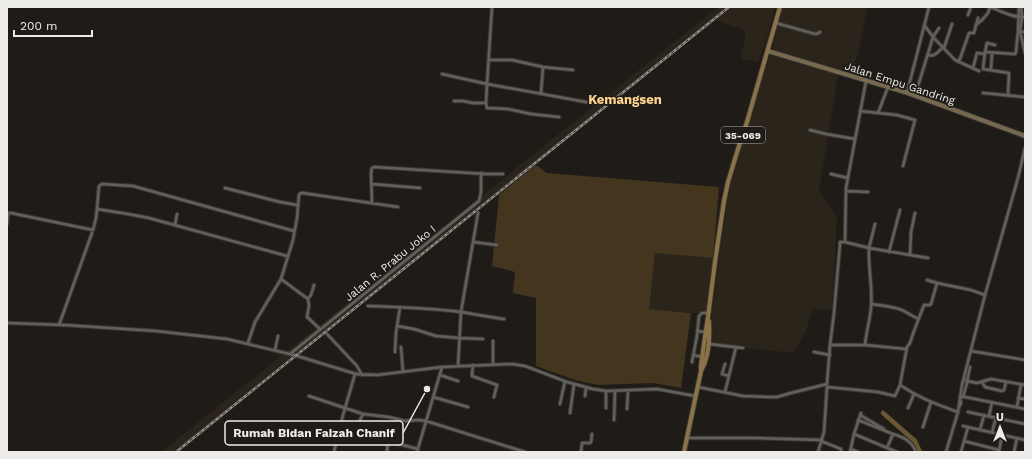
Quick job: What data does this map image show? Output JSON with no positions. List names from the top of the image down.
{
  "streets": {
    "main road": ["Jalan Empu Gandring", "35-069"],
    "street": ["Jalan R. Prabu Joko I"]
  },
  "crossings": [
    ["Jalan Empu Gandring", "35-069"]
  ],
  "districts": ["Kemangsen"],
  "places": ["Rumah Bidan Faizah Chanif"],
  "scale_bar": "200 m",
  "north": "top"
}
